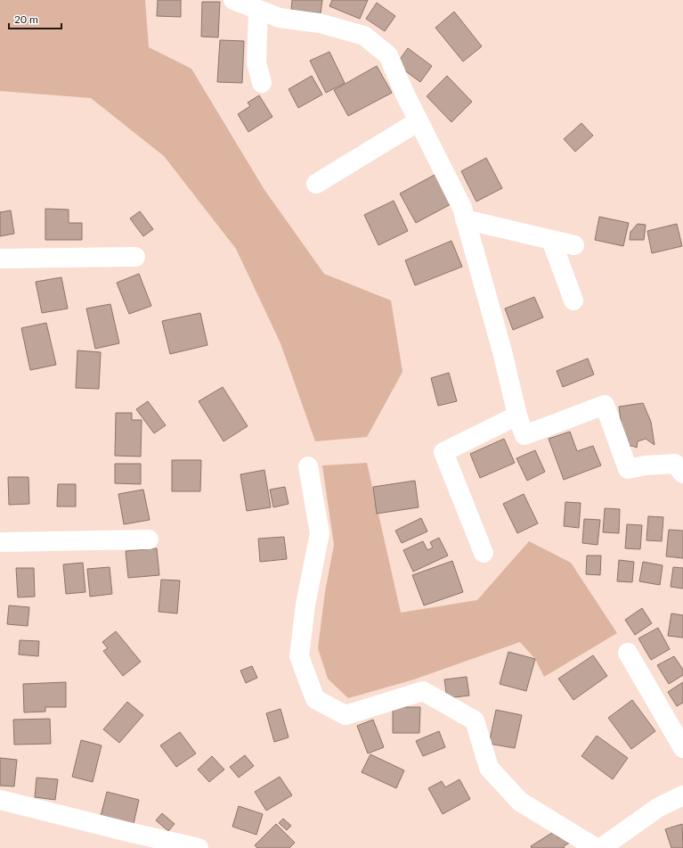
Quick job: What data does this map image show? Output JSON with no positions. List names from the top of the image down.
{
  "scale_bar": "20 m"
}
